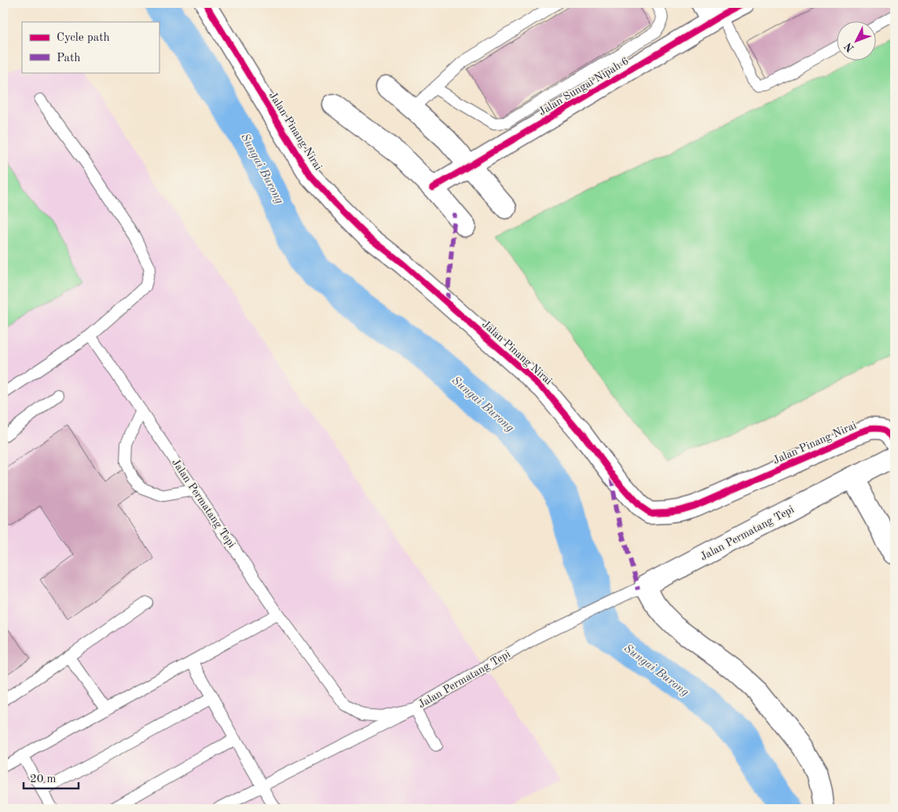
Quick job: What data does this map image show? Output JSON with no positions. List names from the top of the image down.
{
  "streets": {
    "street": ["Jalan Sungai Nipah 6", "Jalan Pinang Nirai", "Jalan Permatang Tepi"]
  },
  "water": ["Sungai Burong"],
  "legend": ["Cycle path", "Path"],
  "scale_bar": "20 m",
  "north": "bottom left"
}
